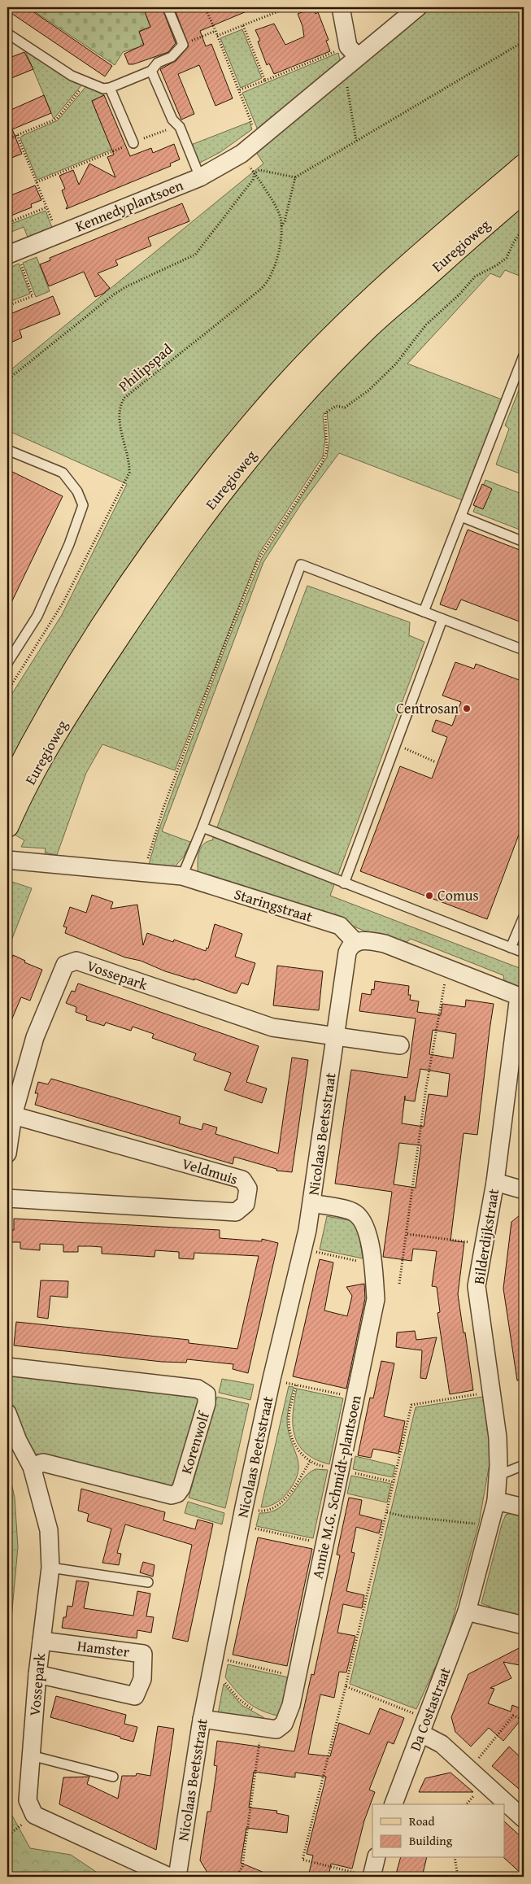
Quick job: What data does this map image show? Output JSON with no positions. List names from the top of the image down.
{
  "streets": {
    "main road": ["Euregioweg"],
    "street": [
      "Kennedyplantsoen",
      "Staringstraat",
      "Vossepark",
      "Nicolaas Beetsstraat",
      "Veldmuis",
      "Bilderdijkstraat",
      "Korenwolf",
      "Annie M.G. Schmidt-plantsoen",
      "Hamster",
      "Da Costastraat"
    ],
    "path": ["Philipspad"]
  },
  "crossings": [
    ["Kennedyplantsoen", "Philipspad"],
    ["Staringstraat", "Nicolaas Beetsstraat"],
    ["Vossepark", "Nicolaas Beetsstraat"],
    ["Vossepark", "Veldmuis"],
    ["Vossepark", "Korenwolf"],
    ["Vossepark", "Hamster"],
    ["Nicolaas Beetsstraat", "Annie M.G. Schmidt-plantsoen"],
    ["Bilderdijkstraat", "Da Costastraat"]
  ],
  "places": ["Centrosan", "Comus"],
  "legend": ["Road", "Building"]
}
